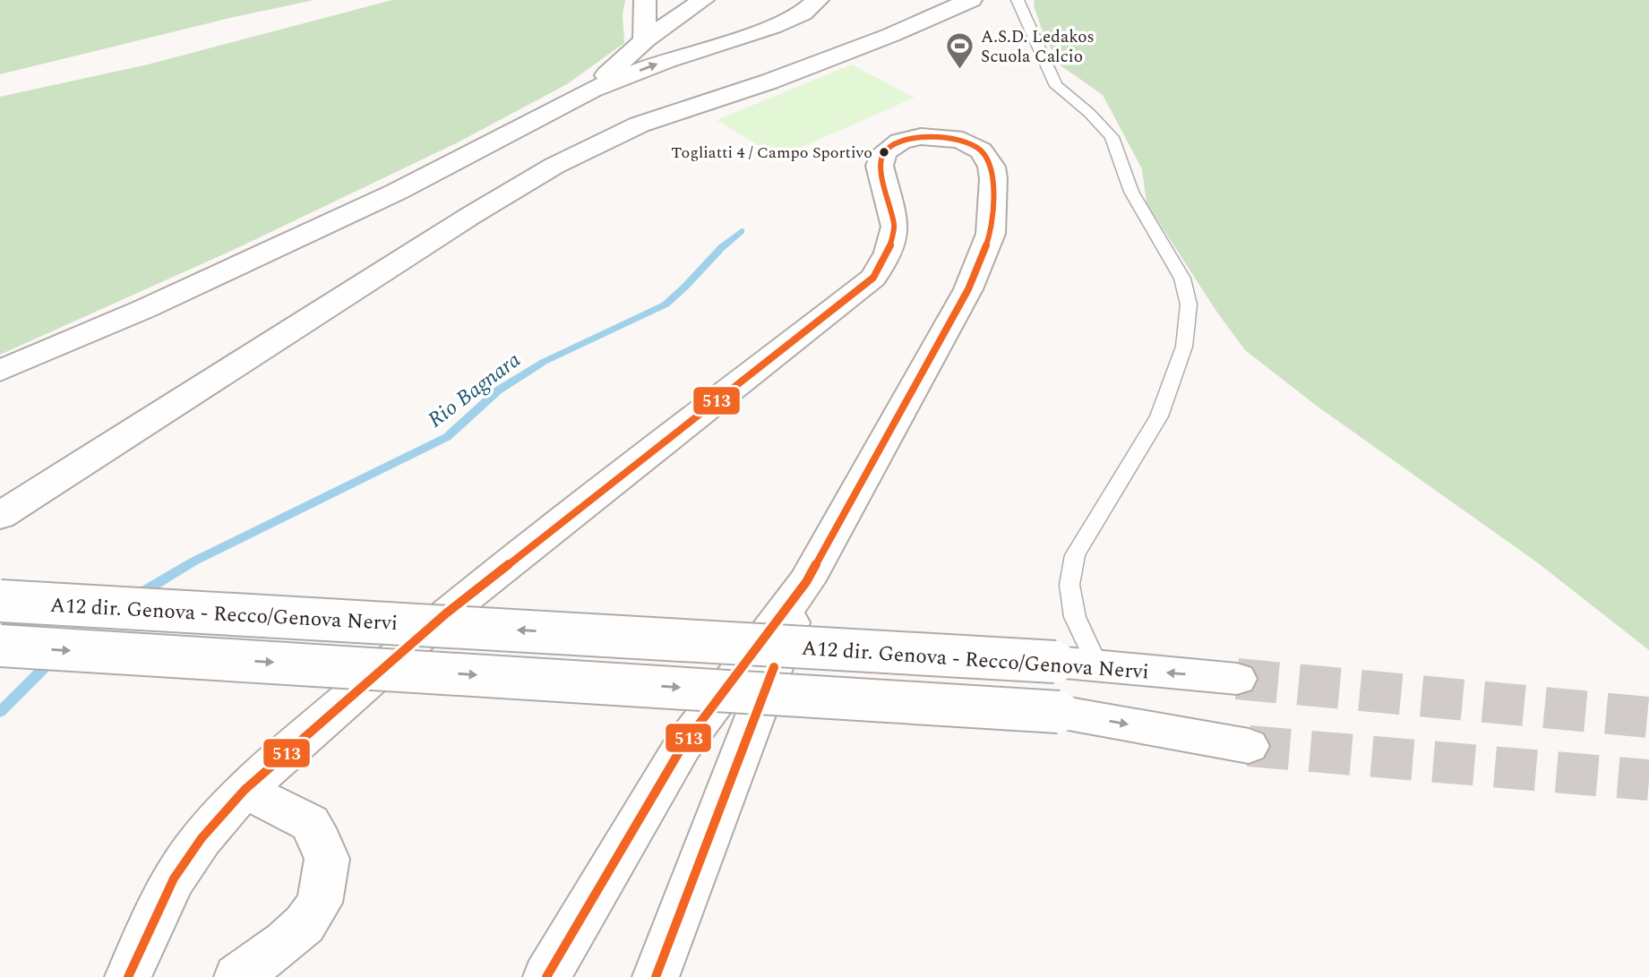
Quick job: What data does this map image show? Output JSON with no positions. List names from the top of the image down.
{
  "streets": {
    "main road": ["A12 dir. Genova - Recco/Genova Nervi"]
  },
  "water": ["Rio Bagnara"],
  "places": {
    "sports": ["A.S.D. Ledakos Scuola Calcio"],
    "other": ["Togliatti 4 / Campo Sportivo"]
  },
  "lines": ["transit line 513"]
}
